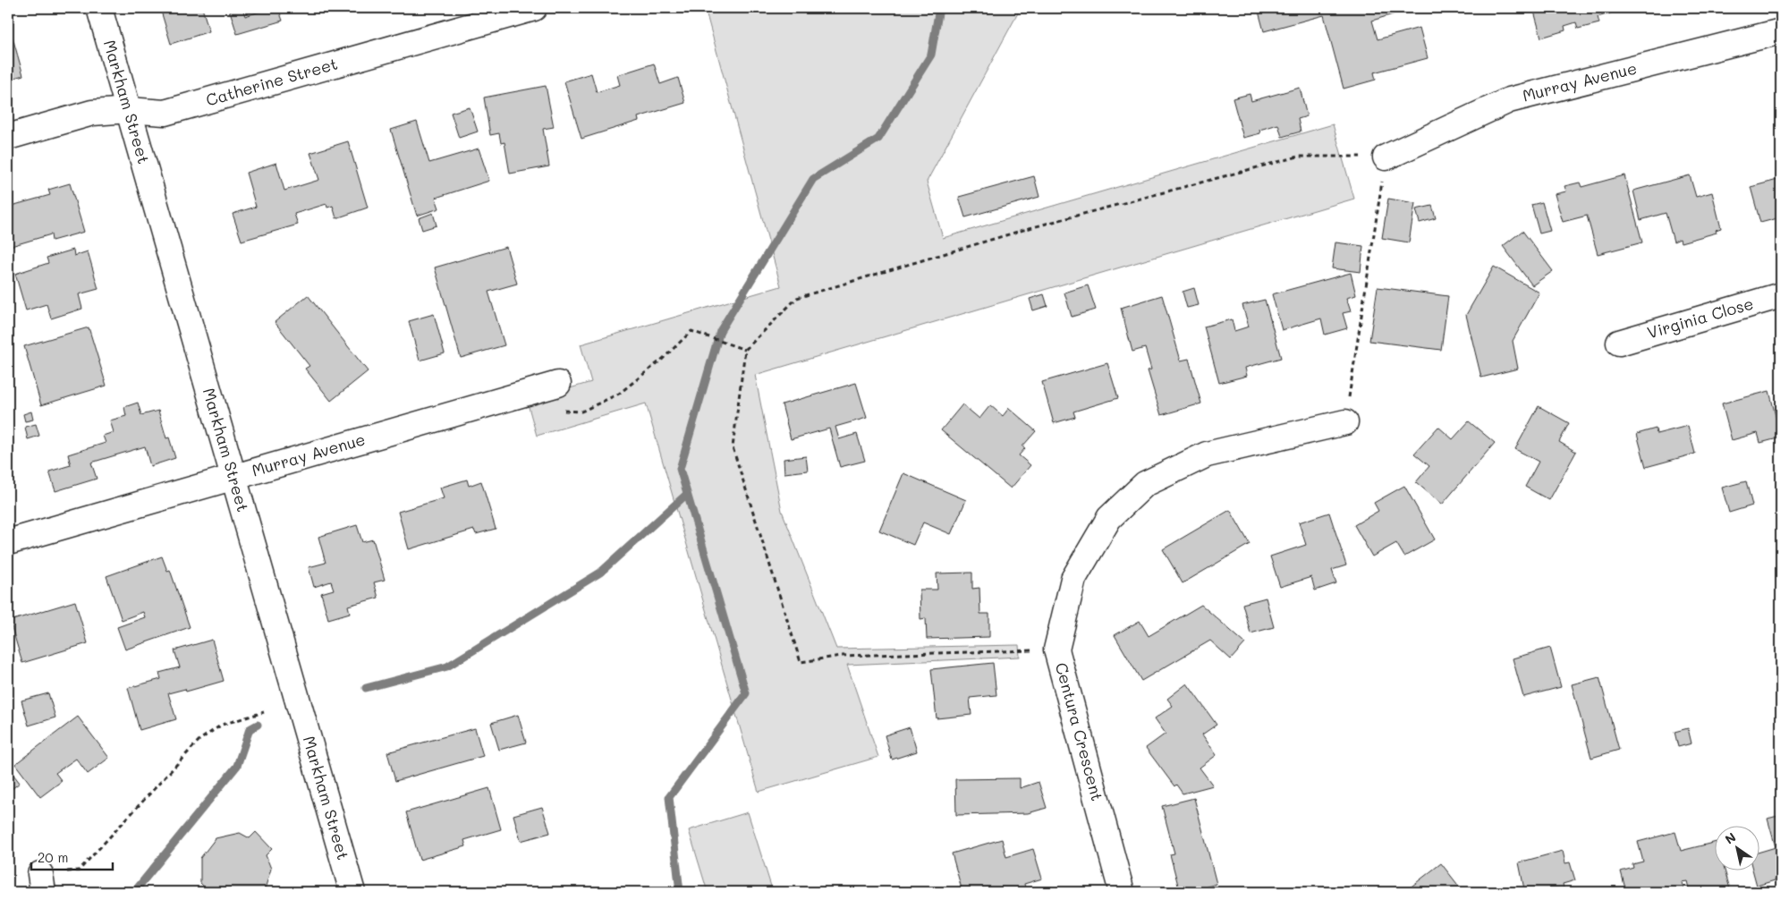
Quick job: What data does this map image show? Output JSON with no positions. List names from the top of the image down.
{
  "streets": {
    "street": [
      "Catherine Street",
      "Murray Avenue",
      "Markham Street",
      "Virginia Close",
      "Centura Crescent"
    ]
  },
  "crossings": [
    ["Catherine Street", "Markham Street"],
    ["Murray Avenue", "Markham Street"]
  ],
  "scale_bar": "20 m",
  "north": "top left"
}
